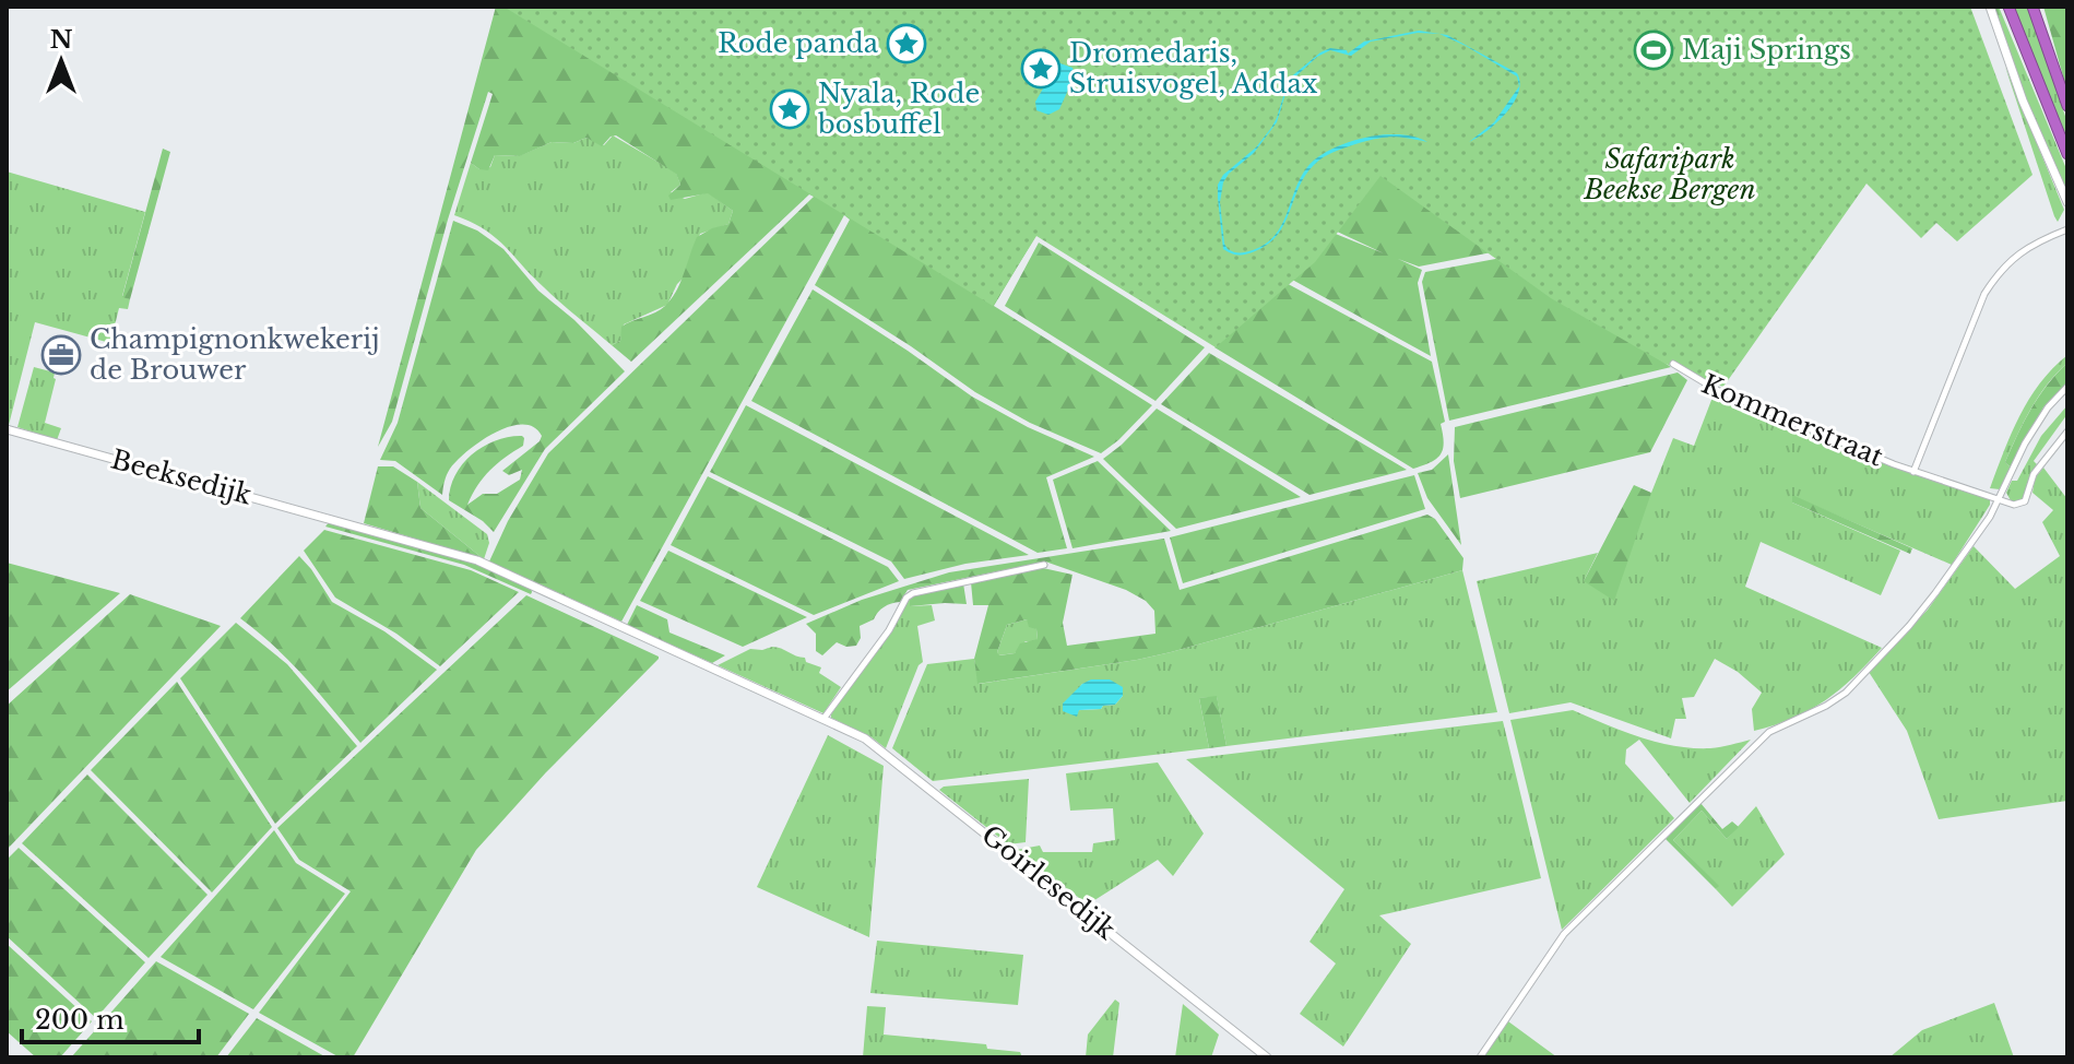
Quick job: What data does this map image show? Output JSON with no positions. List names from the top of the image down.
{
  "streets": {
    "street": ["Kommerstraat", "Beeksedijk", "Goirlesedijk"]
  },
  "crossings": [
    ["Beeksedijk", "Goirlesedijk"]
  ],
  "parks": ["Safaripark Beekse Bergen"],
  "places": {
    "place": ["Rode panda", "Dromedaris, Struisvogel, Addax", "Nyala, Rode bosbuffel"],
    "sports": ["Maji Springs"],
    "office": ["Champignonkwekerij de Brouwer"]
  },
  "scale_bar": "200 m",
  "north": "top"
}
